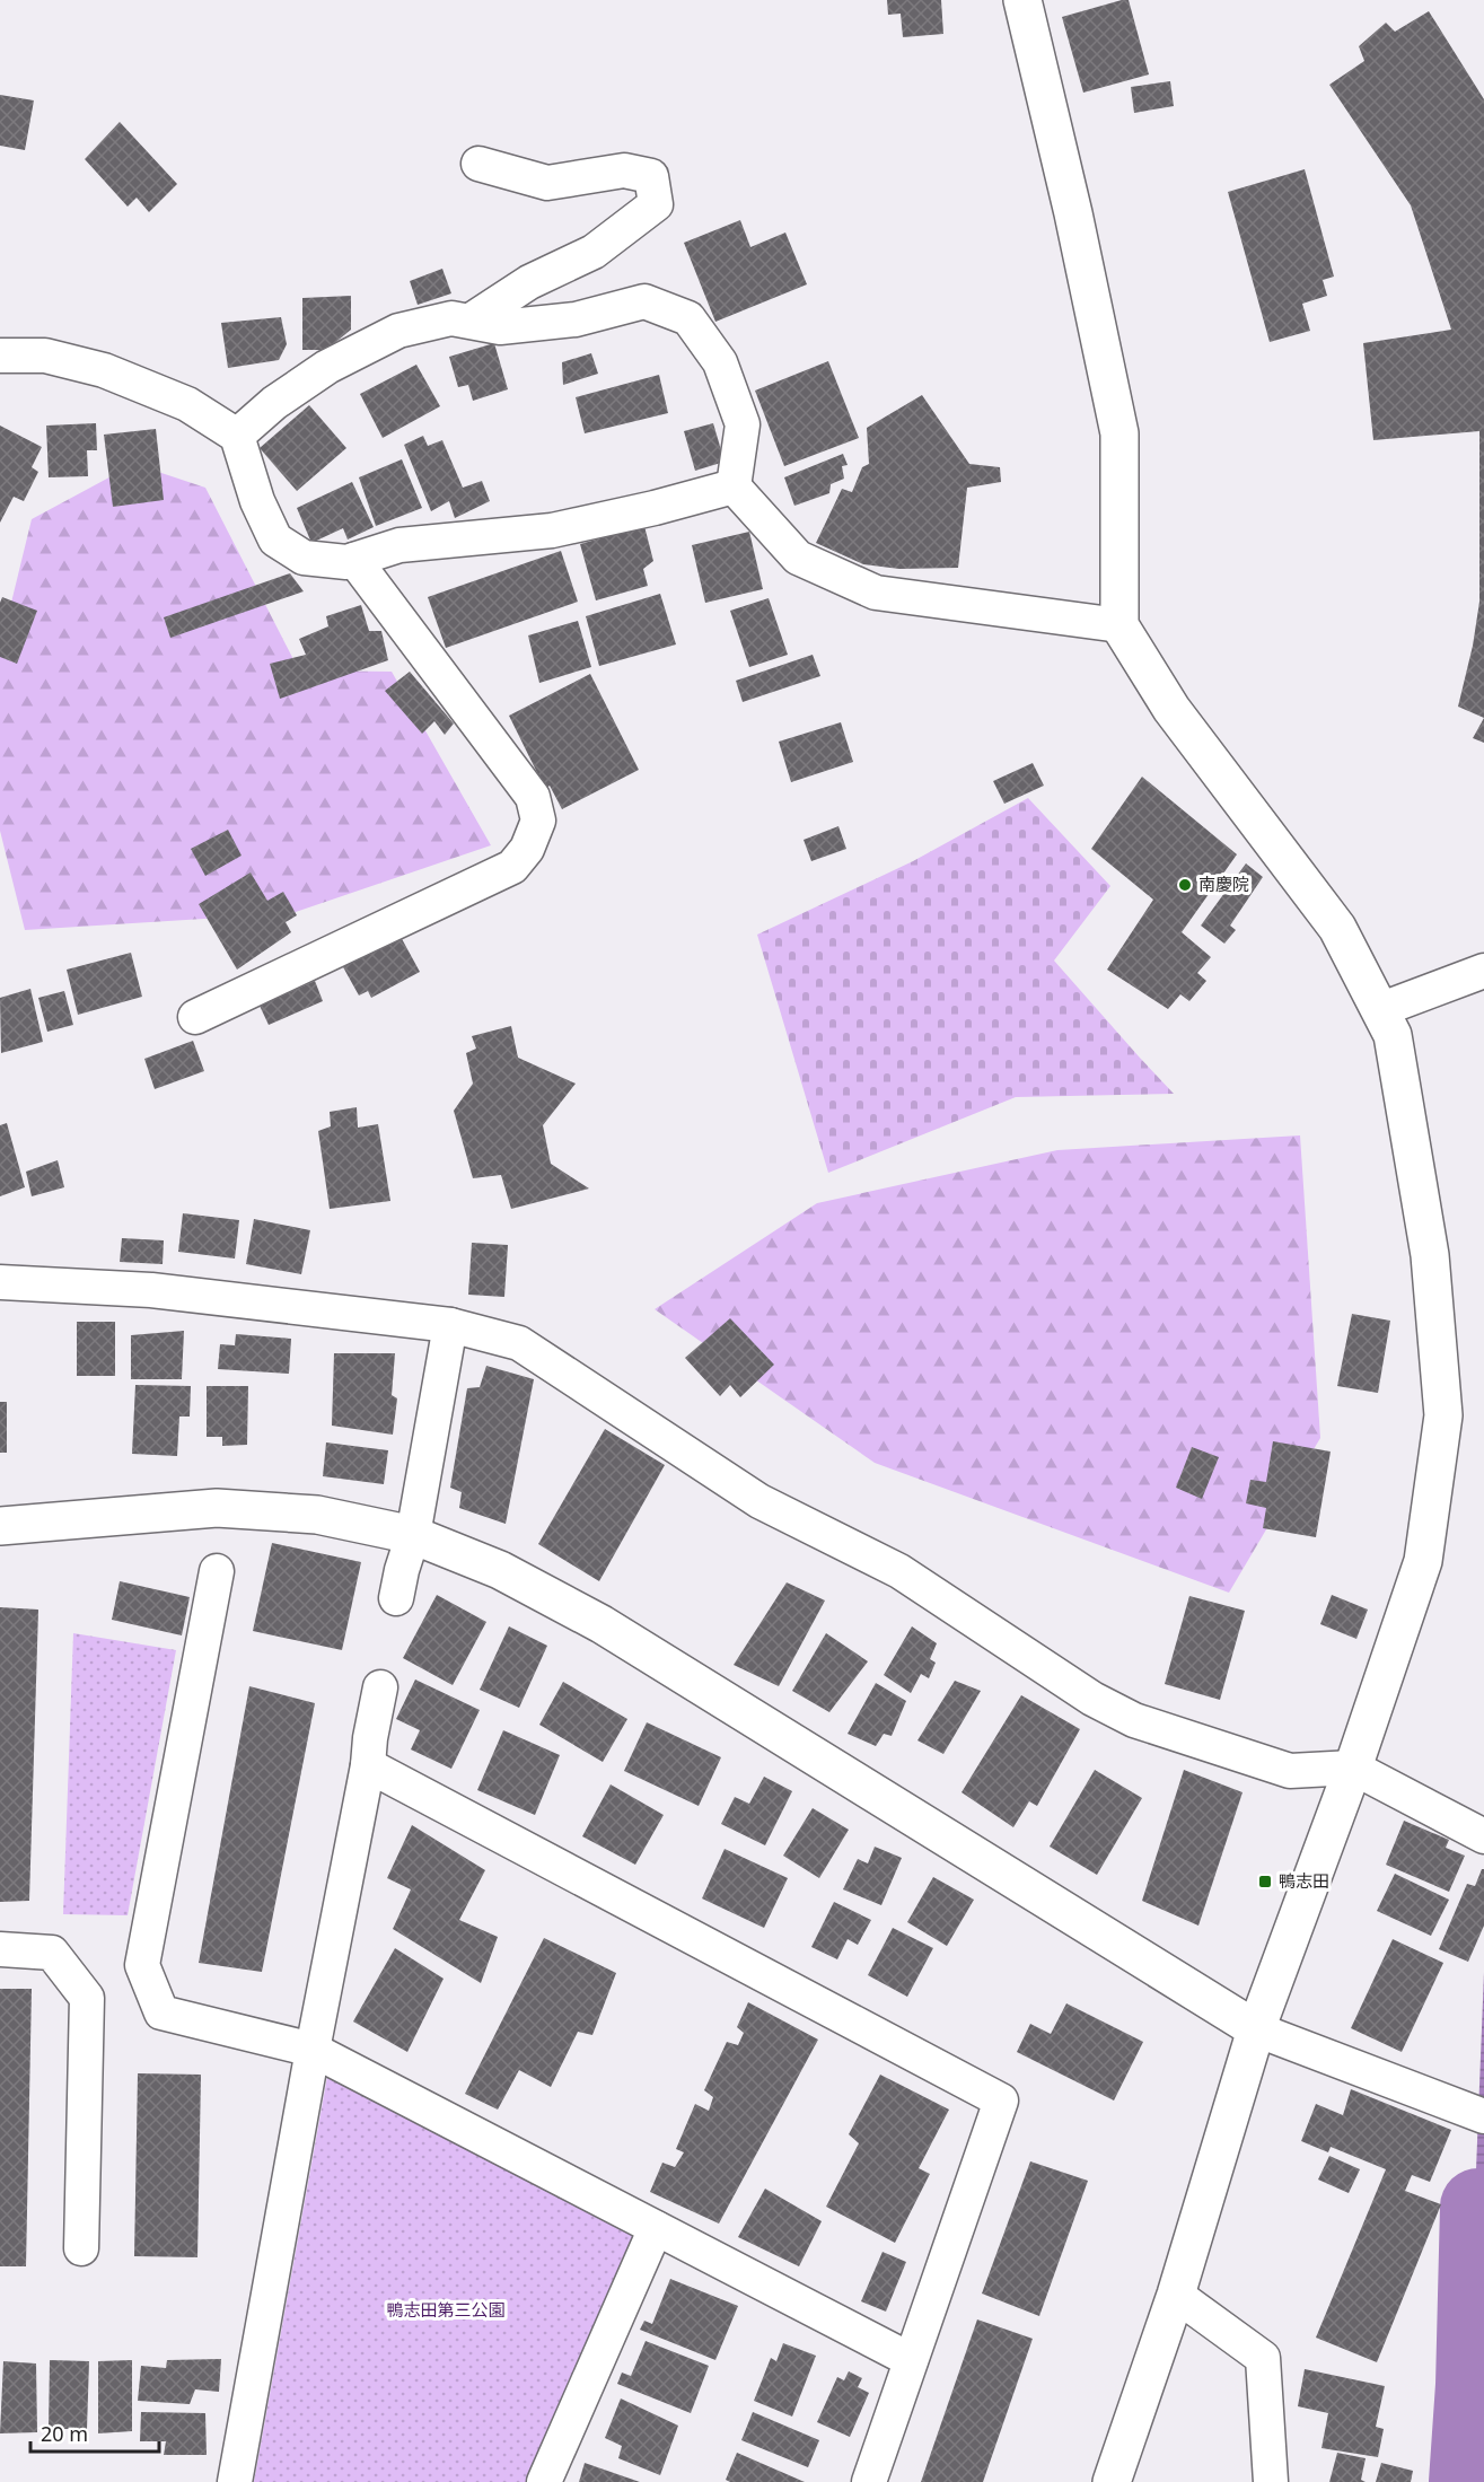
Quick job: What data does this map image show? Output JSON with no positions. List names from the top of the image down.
{
  "parks": ["鴨志田第三公園"],
  "places": {
    "other": ["南慶院"],
    "transit": ["鴨志田"]
  },
  "scale_bar": "20 m"
}
